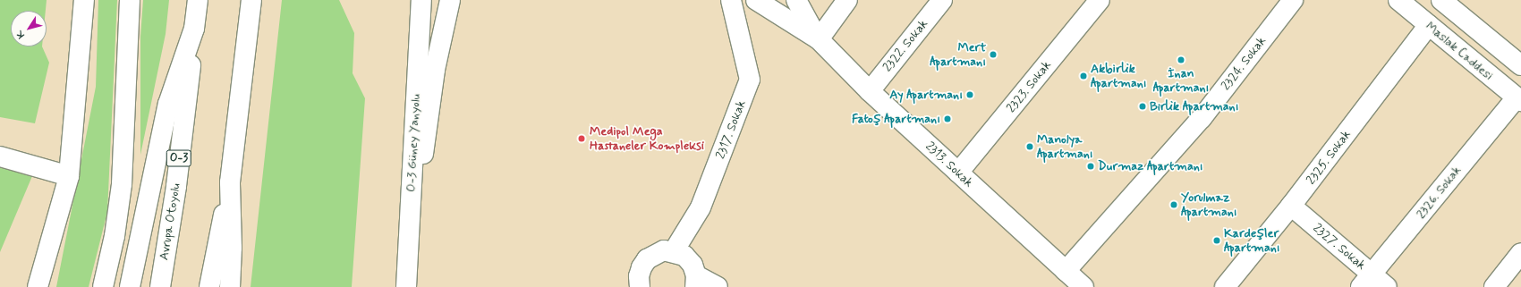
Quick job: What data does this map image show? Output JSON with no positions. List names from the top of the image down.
{
  "streets": {
    "main road": [
      "2322. Sokak",
      "Maslak Caddesi",
      "2324. Sokak",
      "2323. Sokak",
      "2317. Sokak",
      "O-3 Güney Yanyolu",
      "2325. Sokak",
      "O-3",
      "2313. Sokak",
      "2326. Sokak",
      "Avrupa Otoyolu",
      "2327. Sokak"
    ]
  },
  "crossings": [
    ["2322. Sokak", "2313. Sokak"],
    ["Maslak Caddesi", "2325. Sokak"],
    ["Maslak Caddesi", "2326. Sokak"],
    ["2324. Sokak", "2313. Sokak"],
    ["2323. Sokak", "2313. Sokak"],
    ["2325. Sokak", "2327. Sokak"],
    ["O-3", "Avrupa Otoyolu"],
    ["2326. Sokak", "2327. Sokak"]
  ],
  "places": [
    "Mert Apartmanı",
    "İnan Apartmanı",
    "Akbirlik Apartmanı",
    "Ay Apartmanı",
    "Birlik Apartmanı",
    "Fatoş Apartmanı",
    "Medipol Mega Hastaneler Kompleksi",
    "Manolya Apartmanı",
    "Durmaz Apartmanı",
    "Yorulmaz Apartmanı",
    "Kardeşler Apartmanı"
  ],
  "north": "bottom left"
}
